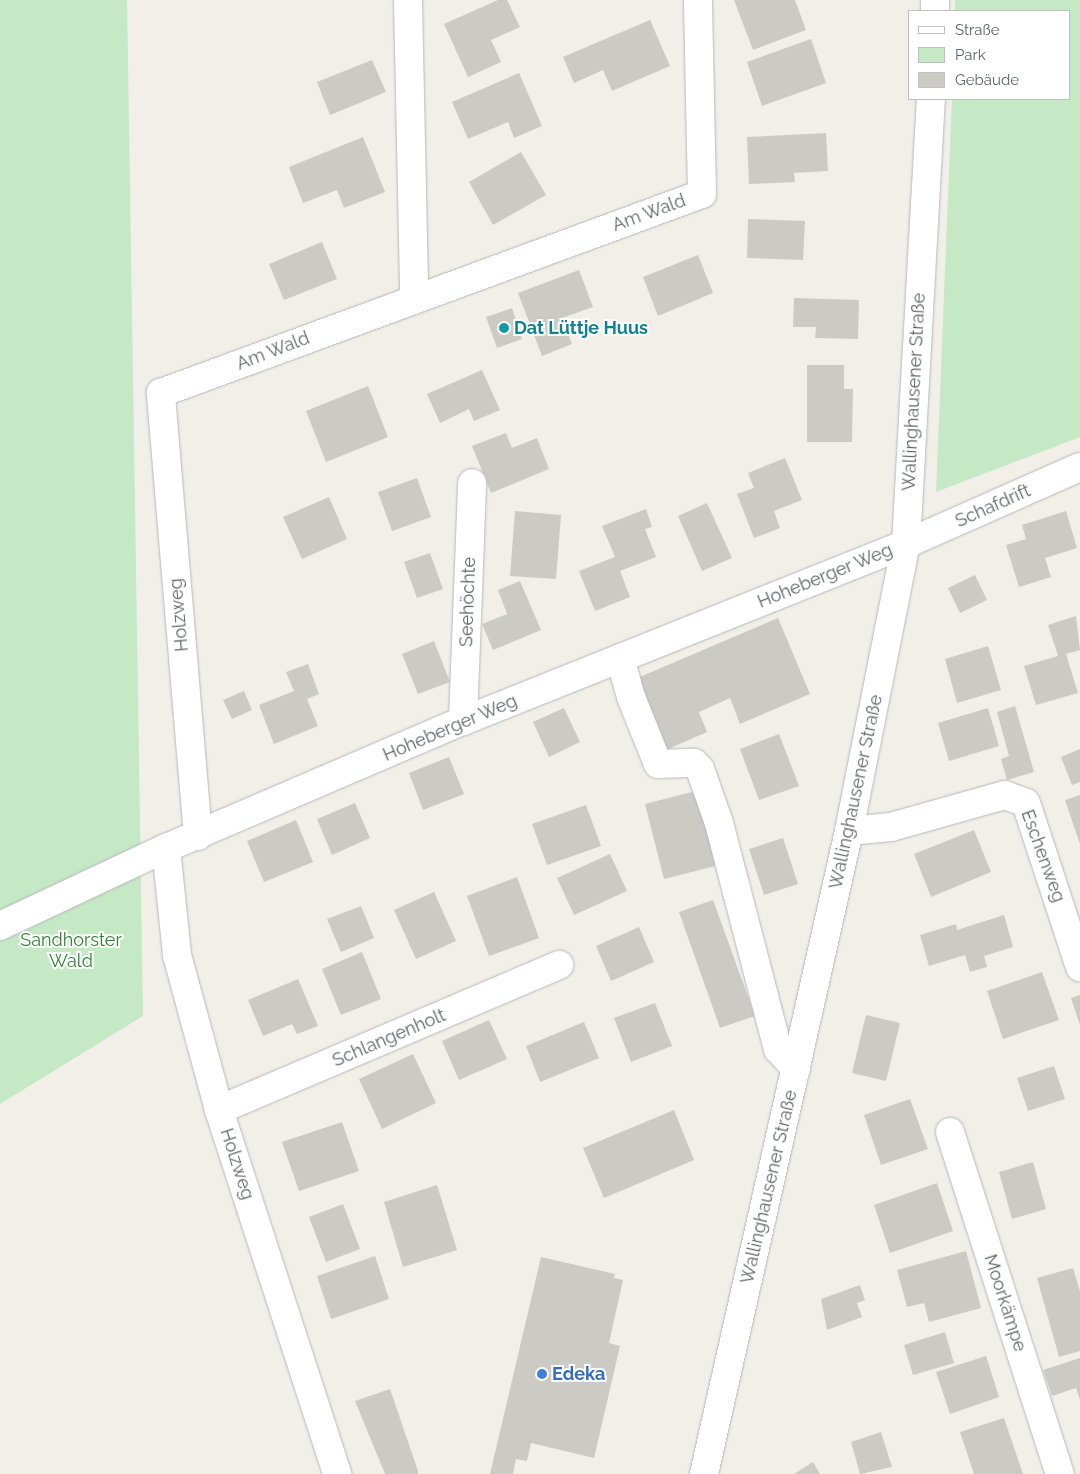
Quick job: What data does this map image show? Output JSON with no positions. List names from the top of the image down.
{
  "streets": {
    "street": [
      "Am Wald",
      "Wallinghausener Straße",
      "Schafdrift",
      "Hoheberger Weg",
      "Seehöchte",
      "Holzweg",
      "Eschenweg",
      "Schlangenholt",
      "Moorkämpe"
    ]
  },
  "crossings": [
    ["Am Wald", "Holzweg"],
    ["Wallinghausener Straße", "Schafdrift"],
    ["Wallinghausener Straße", "Hoheberger Weg"],
    ["Wallinghausener Straße", "Eschenweg"],
    ["Schafdrift", "Hoheberger Weg"],
    ["Hoheberger Weg", "Seehöchte"],
    ["Hoheberger Weg", "Holzweg"],
    ["Holzweg", "Schlangenholt"]
  ],
  "parks": ["Sandhorster Wald"],
  "places": ["Dat Lüttje Huus", "Edeka"],
  "legend": ["Straße", "Park", "Gebäude"]
}
